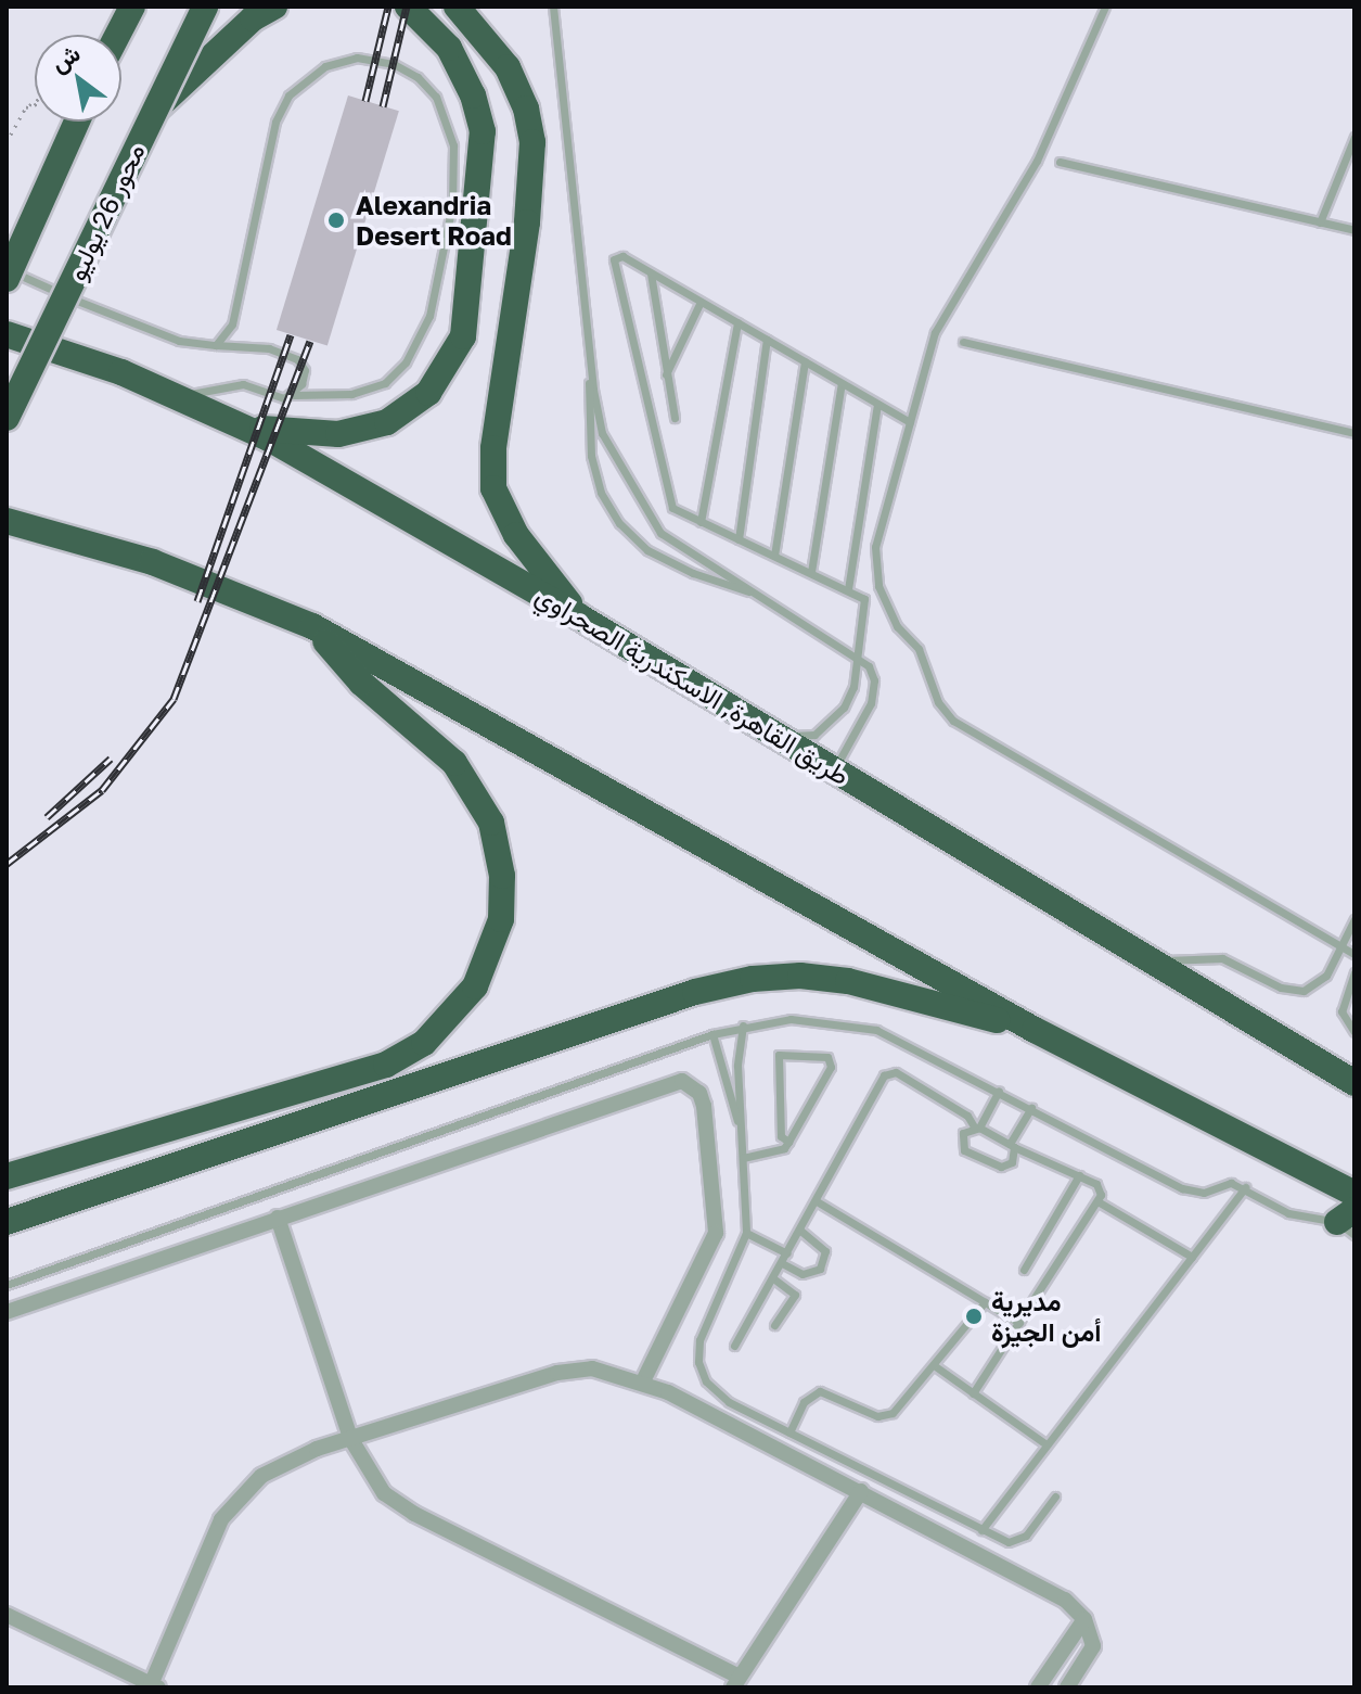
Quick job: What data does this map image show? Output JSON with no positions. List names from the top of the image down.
{
  "streets": {
    "highway": ["محور 26 يوليو", "طريق القاهرة, الاسكندرية الصحراوي"]
  },
  "places": ["Alexandria Desert Road", "مديرية أمن الجيزة"],
  "north": "top left"
}
